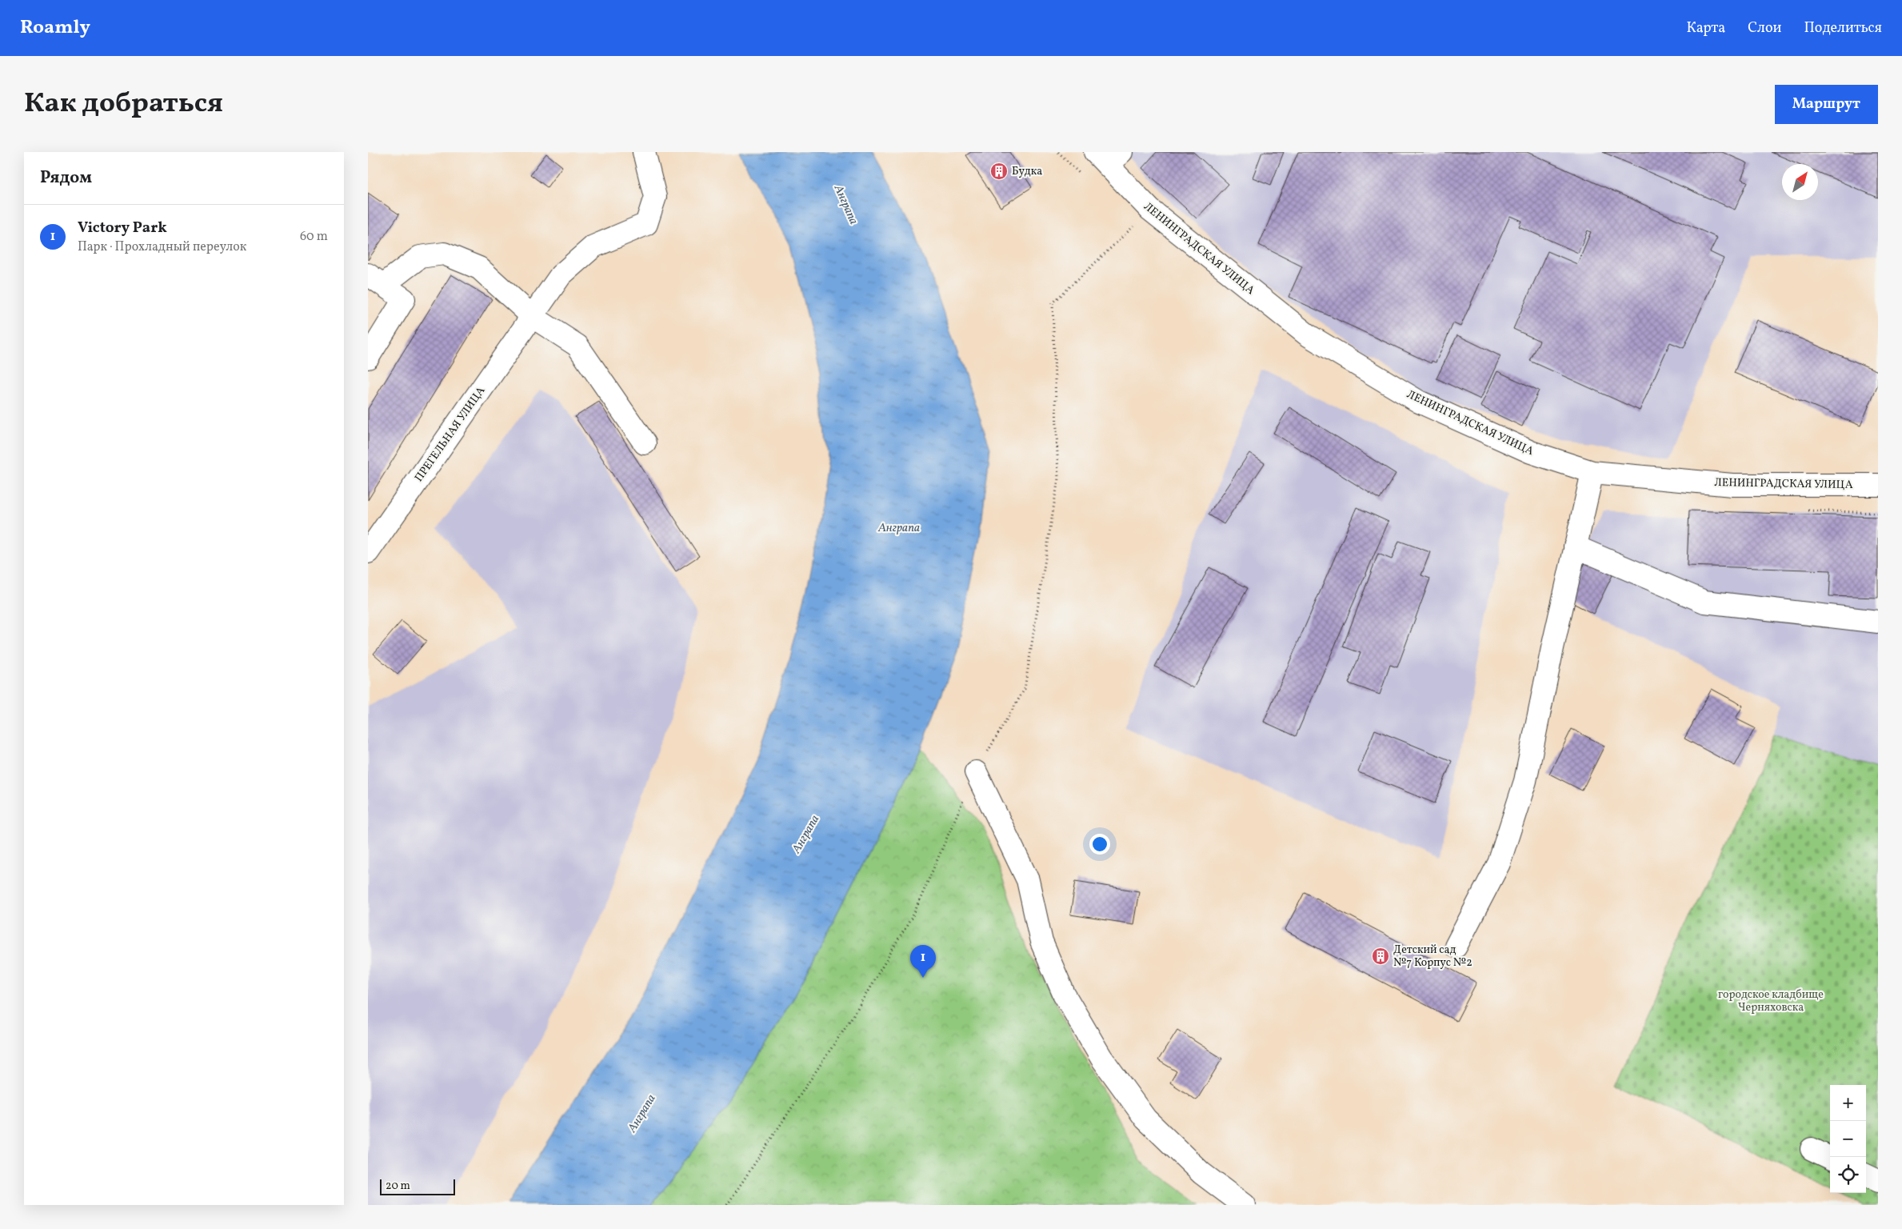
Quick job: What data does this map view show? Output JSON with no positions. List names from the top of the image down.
{
  "streets": {
    "street": ["ЛЕНИНГРАДСКАЯ УЛИЦА", "ПРЕГЕЛЬНАЯ УЛИЦА"]
  },
  "water": ["Анграпа"],
  "parks": ["городское кладбище Черняховска"],
  "places": {
    "building": ["Будка", "Детский сад №7 Корпус №2"]
  },
  "scale_bar": "20 m",
  "north": "top right",
  "page": {
    "header": "Roamly",
    "nav": ["Карта", "Слои", "Поделиться"],
    "title": "Как добраться",
    "buttons": "Маршрут",
    "heading": "Рядом",
    "list": [
      {
        "mark": "1",
        "name": "Victory Park",
        "note": "Парк · Прохладный переулок",
        "value": "60 m"
      }
    ],
    "pins": "1",
    "map_buttons": ["+", "−"],
    "scale": "20 m"
  }
}
